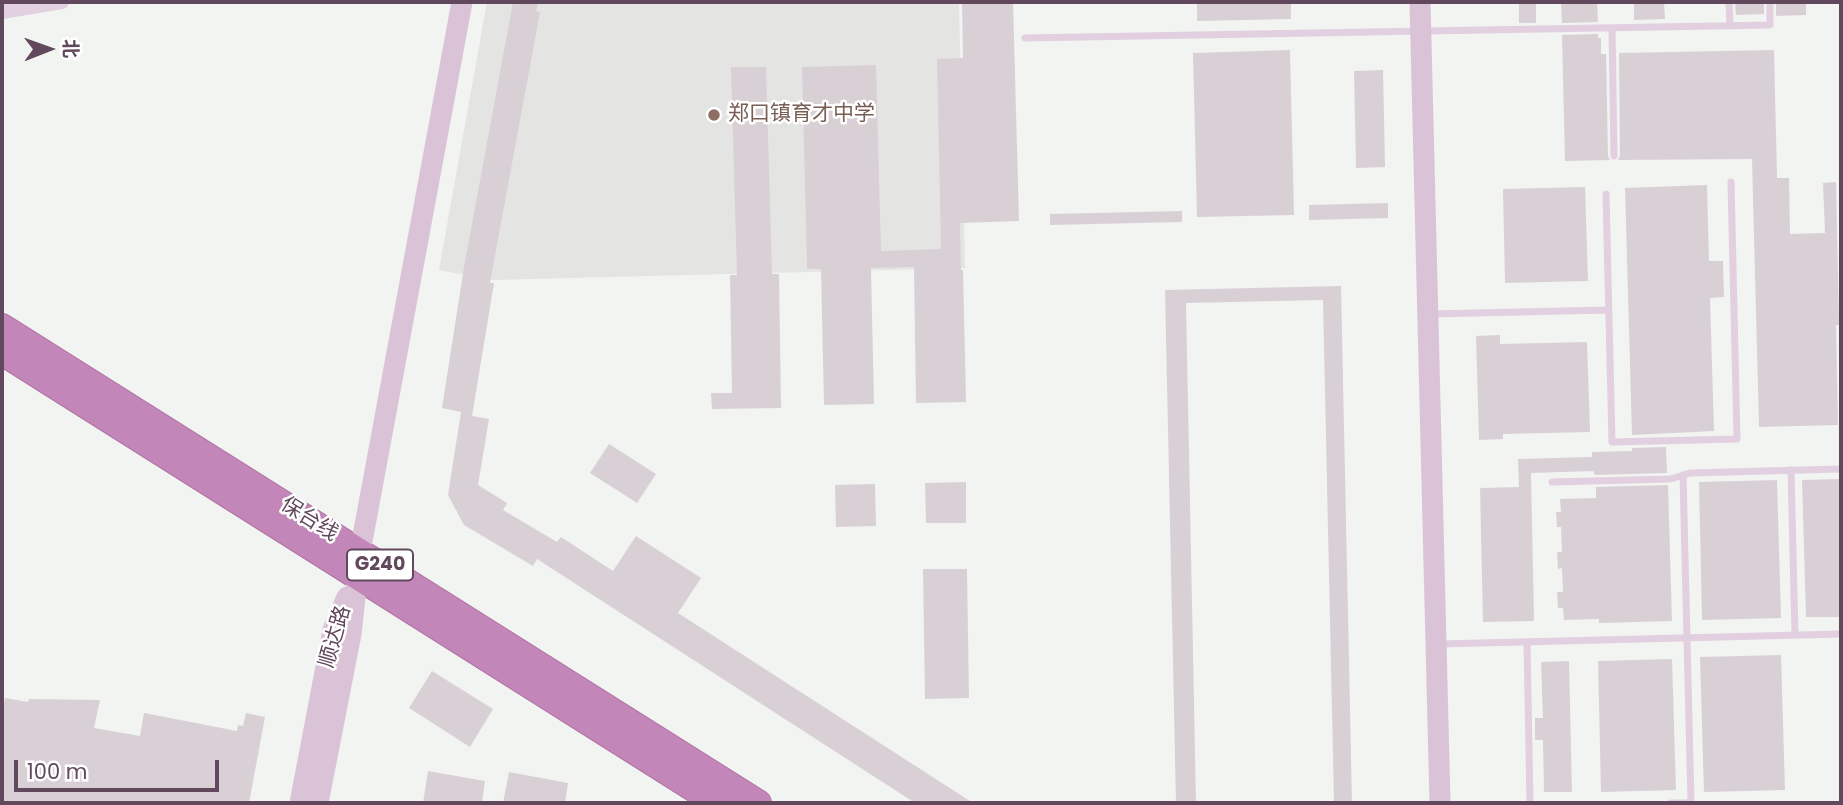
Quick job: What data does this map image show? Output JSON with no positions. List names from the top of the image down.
{
  "streets": {
    "highway": ["保台线", "G240"],
    "street": ["顺达路"]
  },
  "crossings": [
    ["保台线", "顺达路"]
  ],
  "places": ["郑口镇育才中学"],
  "scale_bar": "100 m",
  "north": "right"
}
